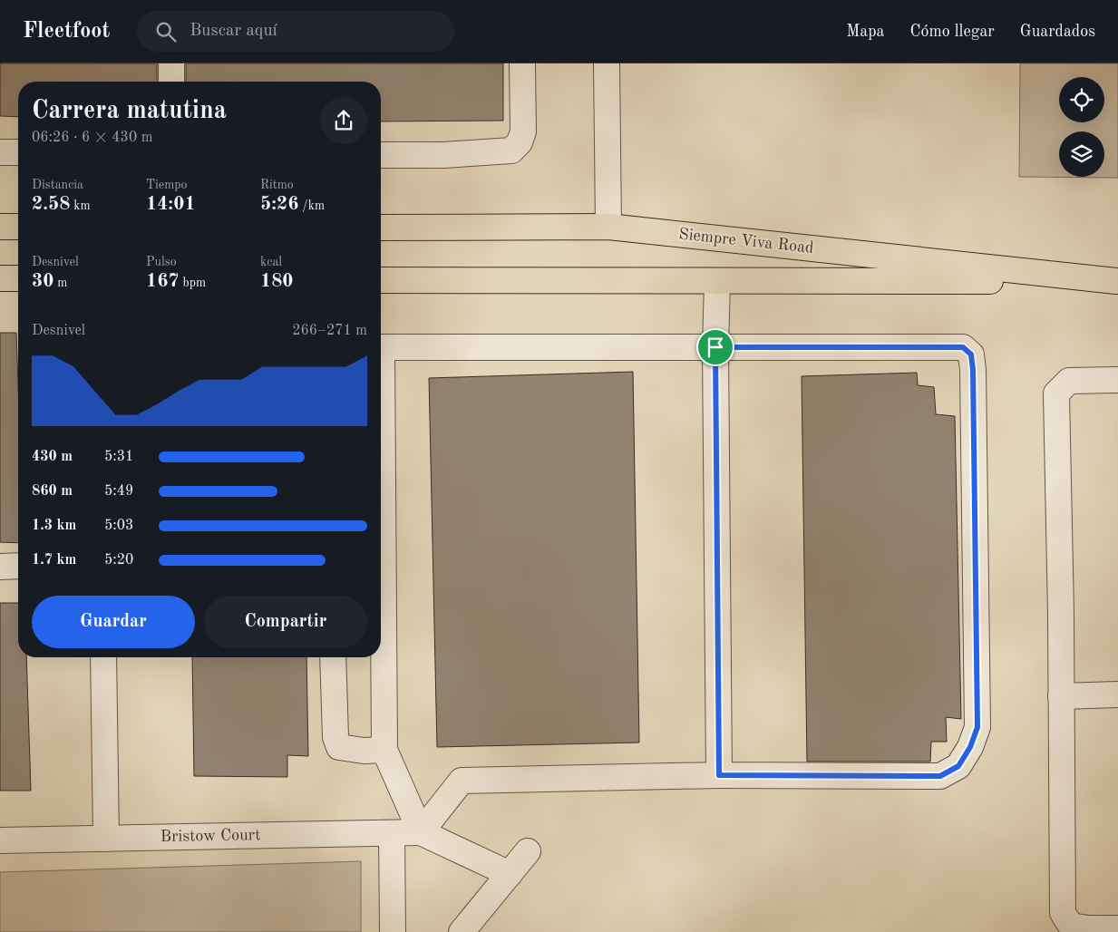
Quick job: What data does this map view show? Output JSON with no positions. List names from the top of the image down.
{
  "streets": {
    "main road": ["Siempre Viva Road"],
    "street": ["Bristow Court"]
  },
  "page": {
    "header": "Fleetfoot",
    "search": "Buscar aquí",
    "nav": ["Mapa", "Cómo llegar", "Guardados"],
    "heading": ["Carrera matutina", "06:26 · 6 × 430 m"],
    "stats": [
      ["Distancia", "2.58 km"],
      ["Tiempo", "14:01"],
      ["Ritmo", "5:26 /km"],
      ["Desnivel", "30 m"],
      ["Pulso", "167 bpm"],
      ["kcal", "180"]
    ],
    "chart": ["Desnivel", "266–271 m"],
    "list": [
      {
        "name": "430 m",
        "note": "5:31"
      },
      {
        "name": "860 m",
        "note": "5:49"
      },
      {
        "name": "1.3 km",
        "note": "5:03"
      },
      {
        "name": "1.7 km",
        "note": "5:20"
      }
    ],
    "buttons": ["Guardar", "Compartir"]
  }
}
